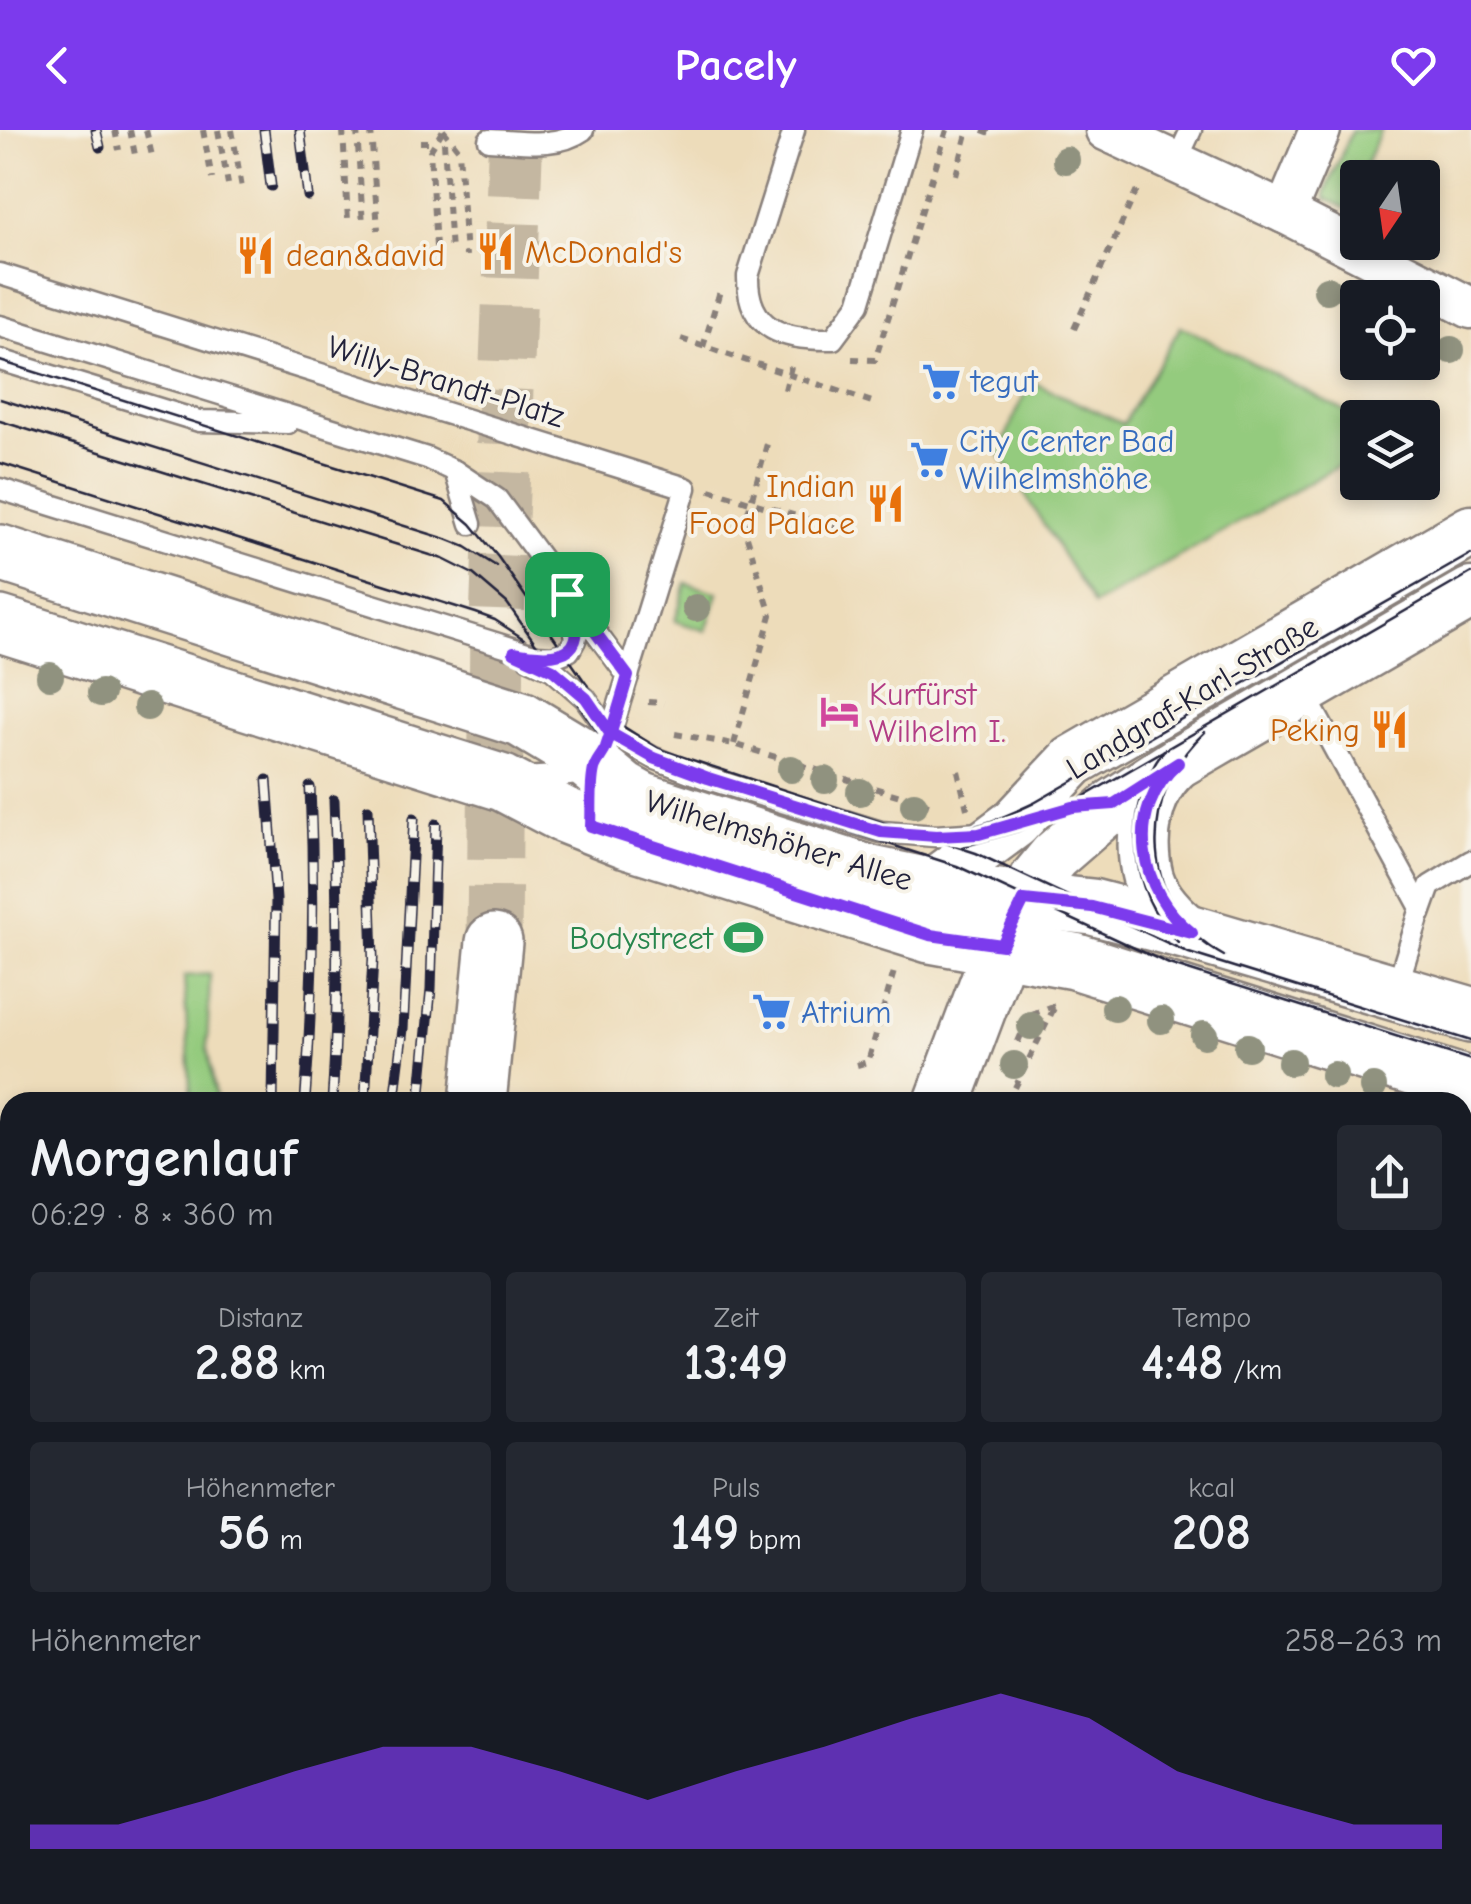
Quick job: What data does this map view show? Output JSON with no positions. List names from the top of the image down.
{
  "streets": {
    "main road": ["Wilhelmshöher Allee"],
    "street": ["Landgraf-Karl-Straße"],
    "lane": ["Willy-Brandt-Platz"]
  },
  "crossings": [
    ["Landgraf-Karl-Straße", "Wilhelmshöher Allee"]
  ],
  "places": {
    "restaurant": [
      "McDonald's",
      "dean&david",
      "Indian Food Palace",
      "Peking"
    ],
    "supermarket": ["tegut", "City Center Bad Wilhelmshöhe", "Atrium"],
    "hotel": ["Kurfürst Wilhelm I."],
    "sports": ["Bodystreet"]
  },
  "north": "bottom",
  "page": {
    "header": "Pacely",
    "heading": ["Morgenlauf", "06:29 · 8 × 360 m"],
    "stats": [
      ["Distanz", "2.88 km"],
      ["Zeit", "13:49"],
      ["Tempo", "4:48 /km"],
      ["Höhenmeter", "56 m"],
      ["Puls", "149 bpm"],
      ["kcal", "208"]
    ],
    "chart": ["Höhenmeter", "258–263 m"]
  }
}
